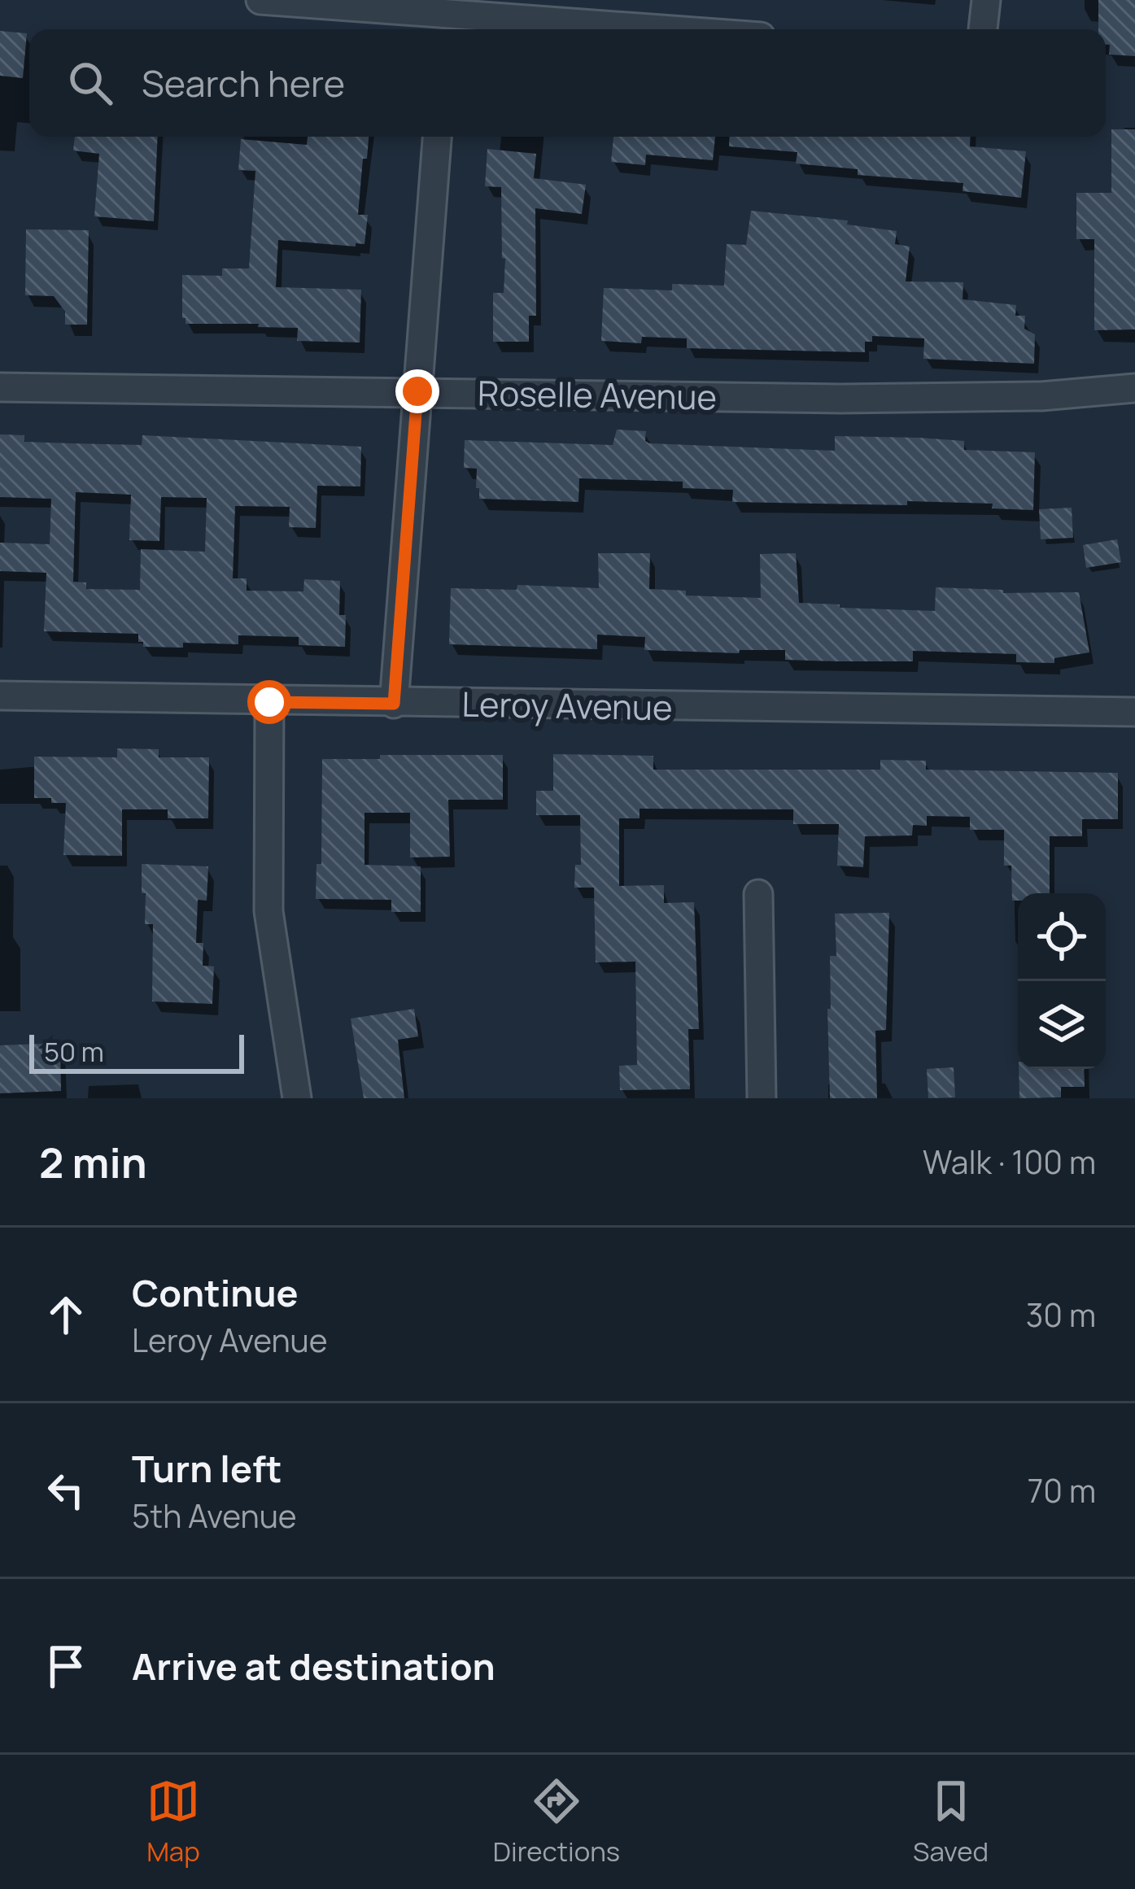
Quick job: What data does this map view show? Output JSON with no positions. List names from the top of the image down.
{
  "streets": {
    "street": ["Roselle Avenue", "Leroy Avenue"]
  },
  "scale_bar": "50 m",
  "page": {
    "search": "Search here",
    "scale": "50 m",
    "heading": ["2 min", "Walk · 100 m"],
    "list": [
      ["Continue", "Leroy Avenue", "30 m"],
      ["Turn left", "5th Avenue", "70 m"],
      "Arrive at destination"
    ],
    "nav": ["Map", "Directions", "Saved"]
  }
}
